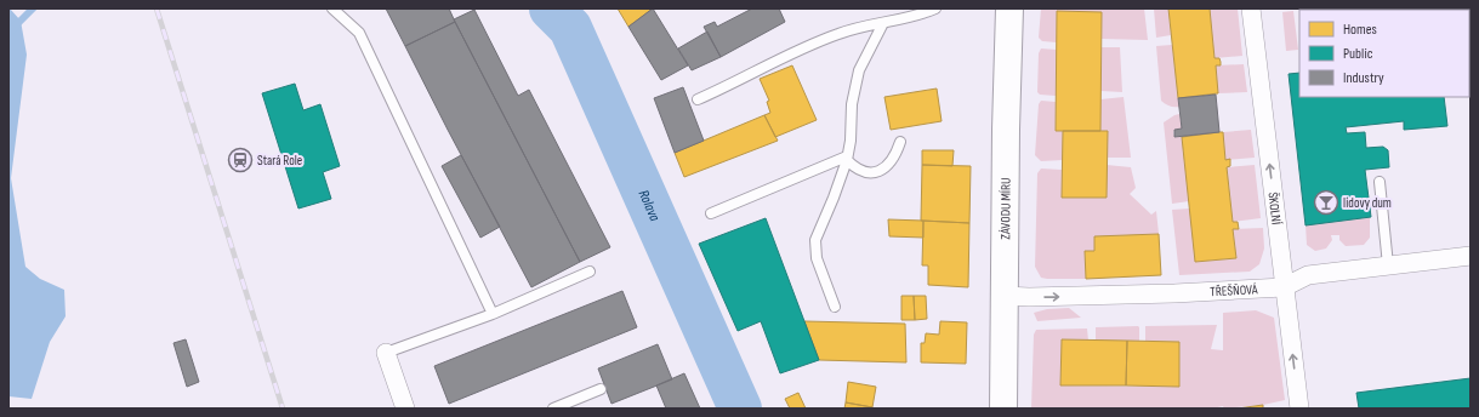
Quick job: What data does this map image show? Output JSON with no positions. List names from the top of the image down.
{
  "streets": {
    "main road": ["ZÁVODU MÍRU"],
    "street": ["ŠKOLNÍ", "TŘEŠŇOVÁ"]
  },
  "crossings": [
    ["ZÁVODU MÍRU", "TŘEŠŇOVÁ"],
    ["ŠKOLNÍ", "TŘEŠŇOVÁ"]
  ],
  "one_way": ["ŠKOLNÍ", "TŘEŠŇOVÁ"],
  "water": ["Rolava"],
  "places": {
    "station": ["Stará Role"],
    "bar": ["lidovy dum"]
  },
  "legend": ["Homes", "Public", "Industry"]
}
